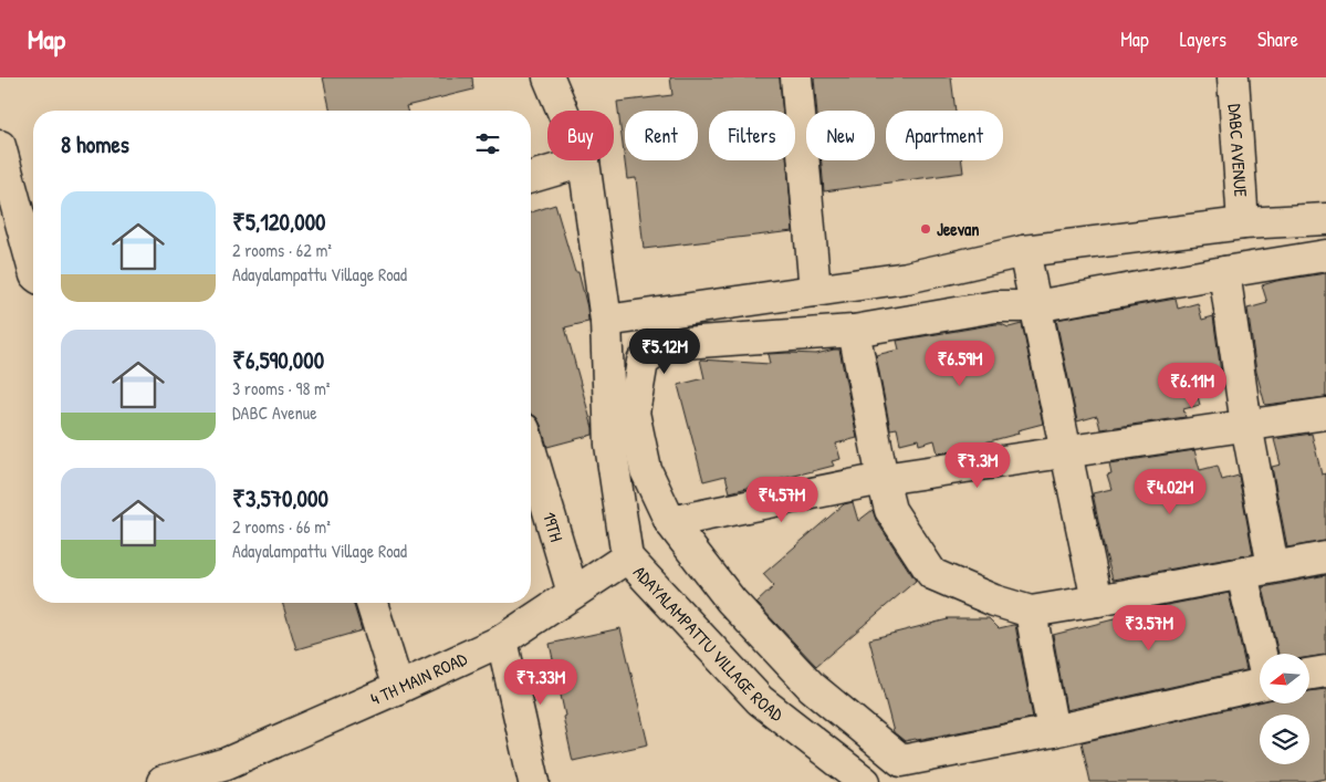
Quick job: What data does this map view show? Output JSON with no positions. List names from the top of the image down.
{
  "streets": {
    "street": [
      "DABC AVENUE",
      "19TH",
      "ADAYALAMPATTU VILLAGE ROAD",
      "4 TH MAIN ROAD"
    ]
  },
  "crossings": [
    ["19TH", "4 TH MAIN ROAD"],
    ["ADAYALAMPATTU VILLAGE ROAD", "4 TH MAIN ROAD"]
  ],
  "places": ["Jeevan"],
  "north": "left",
  "page": {
    "header": "Map",
    "nav": ["Map", "Layers", "Share"],
    "chip": [
      "Buy",
      "Rent",
      "Filters",
      "New",
      "Apartment"
    ],
    "heading": "8 homes",
    "list": [
      {
        "name": "₹5,120,000",
        "note": "2 rooms · 62 m² · Adayalampattu Village Road"
      },
      {
        "name": "₹6,590,000",
        "note": "3 rooms · 98 m² · DABC Avenue"
      },
      {
        "name": "₹3,570,000",
        "note": "2 rooms · 66 m² · Adayalampattu Village Road"
      }
    ],
    "price": [
      "₹5.12M",
      "₹6.59M",
      "₹6.11M",
      "₹7.3M",
      "₹4.02M",
      "₹4.57M",
      "₹3.57M",
      "₹7.33M"
    ]
  }
}
